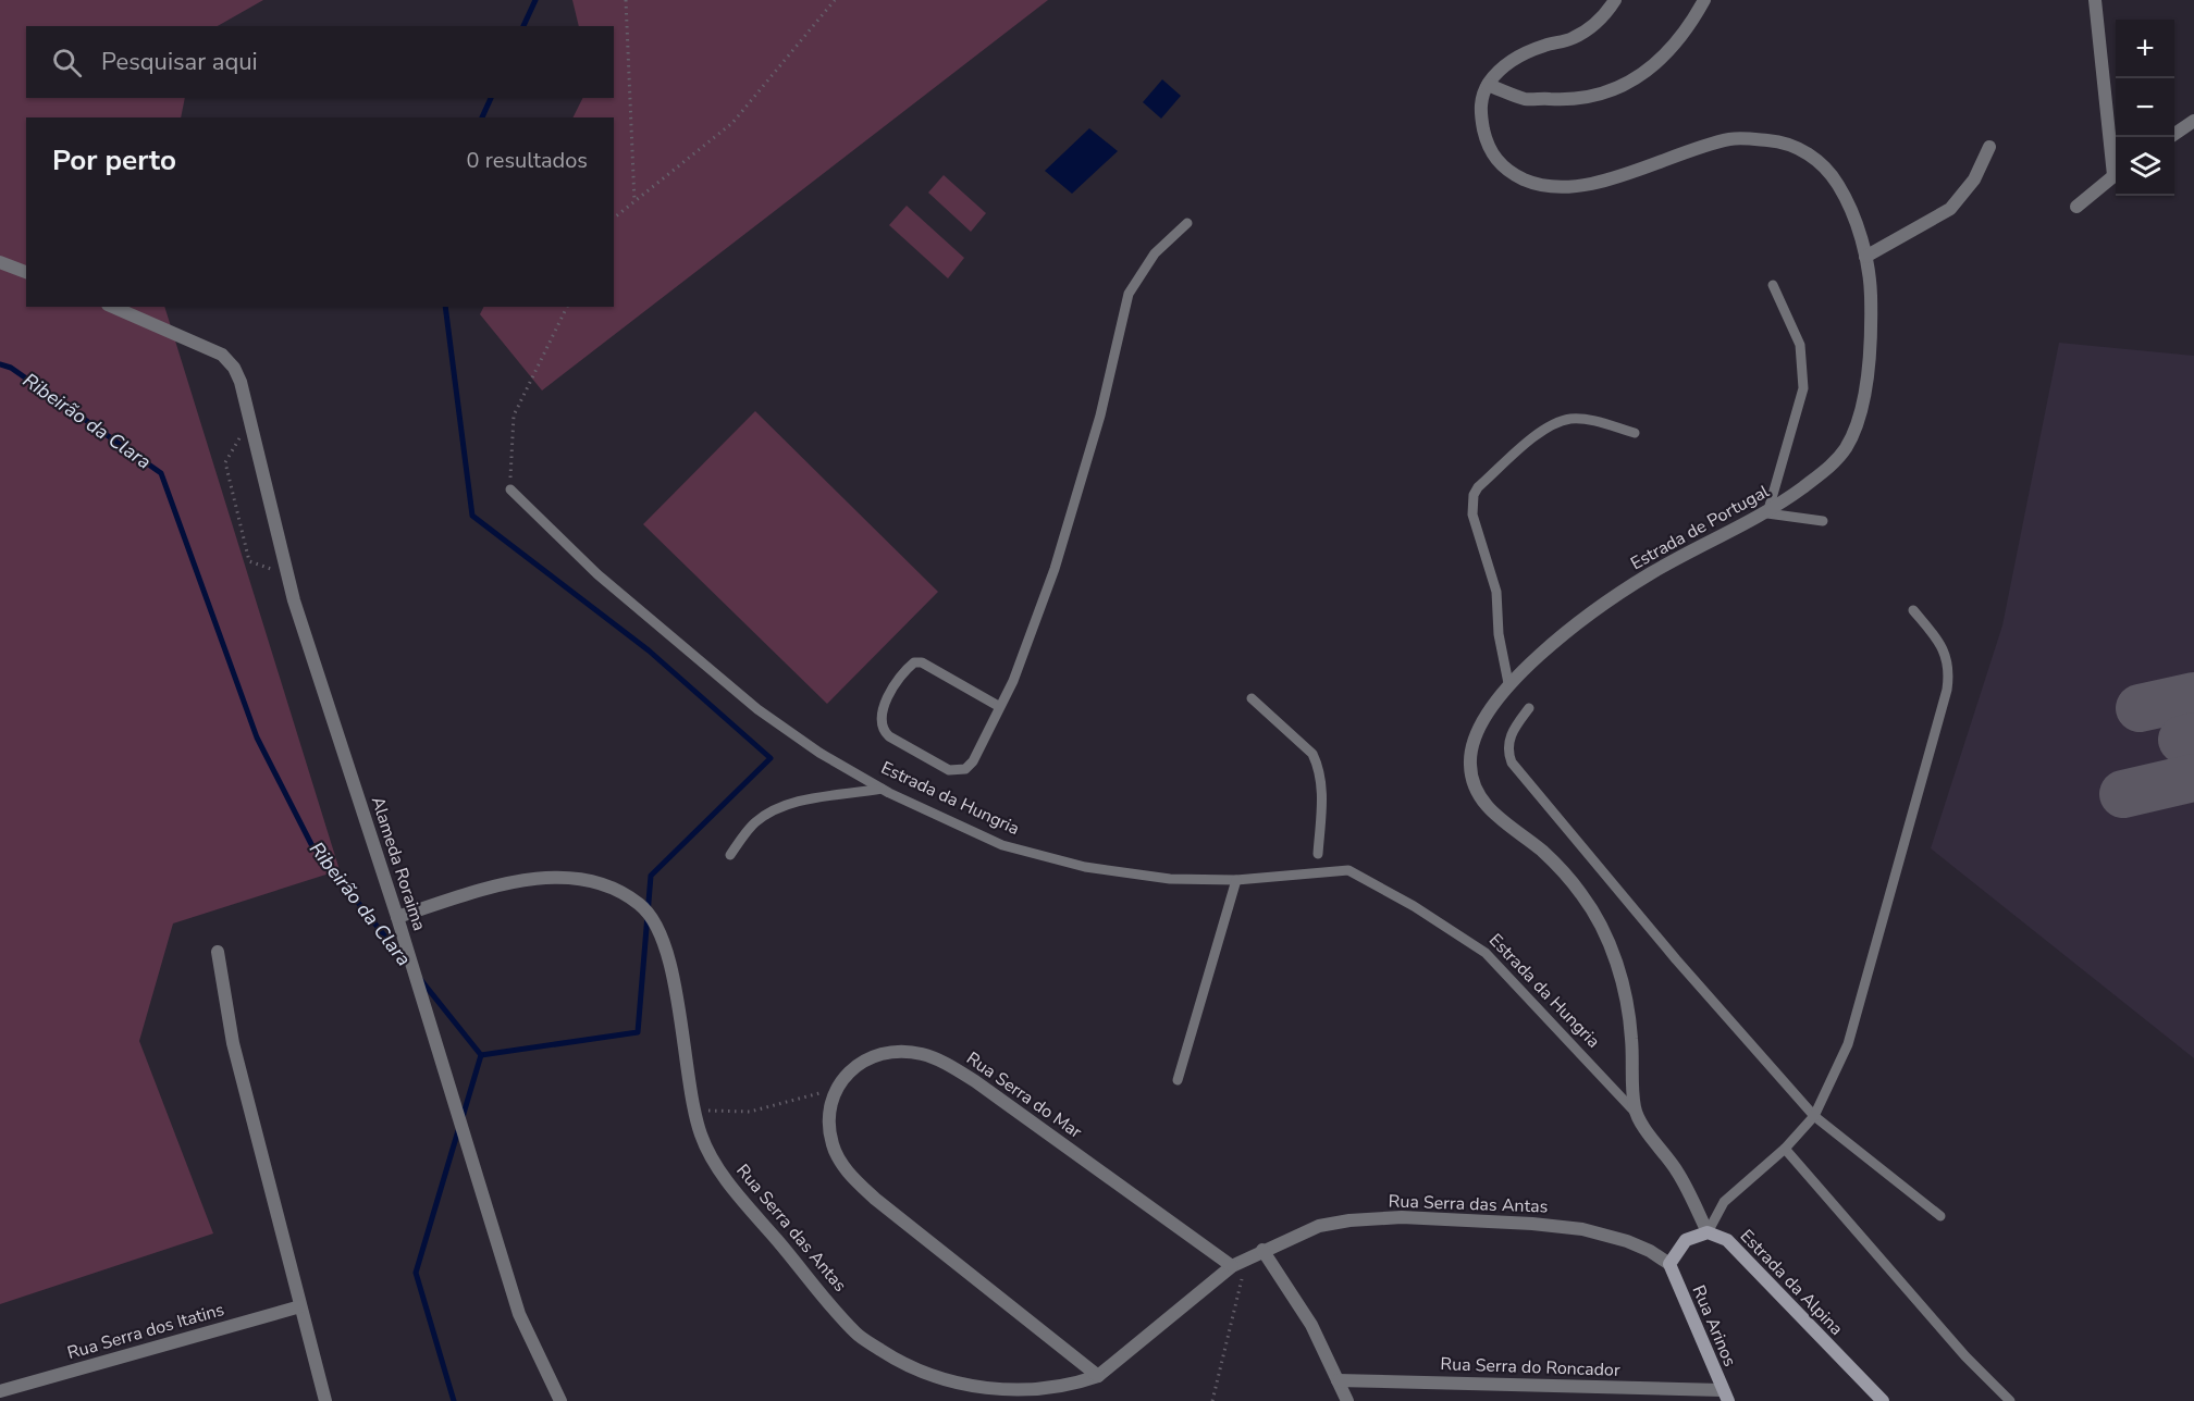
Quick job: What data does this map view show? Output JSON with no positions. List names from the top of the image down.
{
  "streets": {
    "street": [
      "Estrada de Portugal",
      "Estrada da Hungria",
      "Alameda Roraima",
      "Rua Serra do Mar",
      "Rua Serra das Antas",
      "Estrada da Alpina",
      "Rua Arinos",
      "Rua Serra dos Itatins",
      "Rua Serra do Roncador"
    ]
  },
  "crossings": [
    ["Estrada de Portugal", "Estrada da Hungria"],
    ["Estrada da Hungria", "Estrada da Alpina"],
    ["Alameda Roraima", "Rua Serra das Antas"],
    ["Rua Serra do Mar", "Rua Serra das Antas"],
    ["Rua Serra das Antas", "Rua Arinos"],
    ["Rua Arinos", "Rua Serra do Roncador"]
  ],
  "water": ["Ribeirão da Clara"],
  "page": {
    "map_buttons": ["+", "−"],
    "search": "Pesquisar aqui",
    "heading": ["Por perto", "0 resultados"]
  }
}
